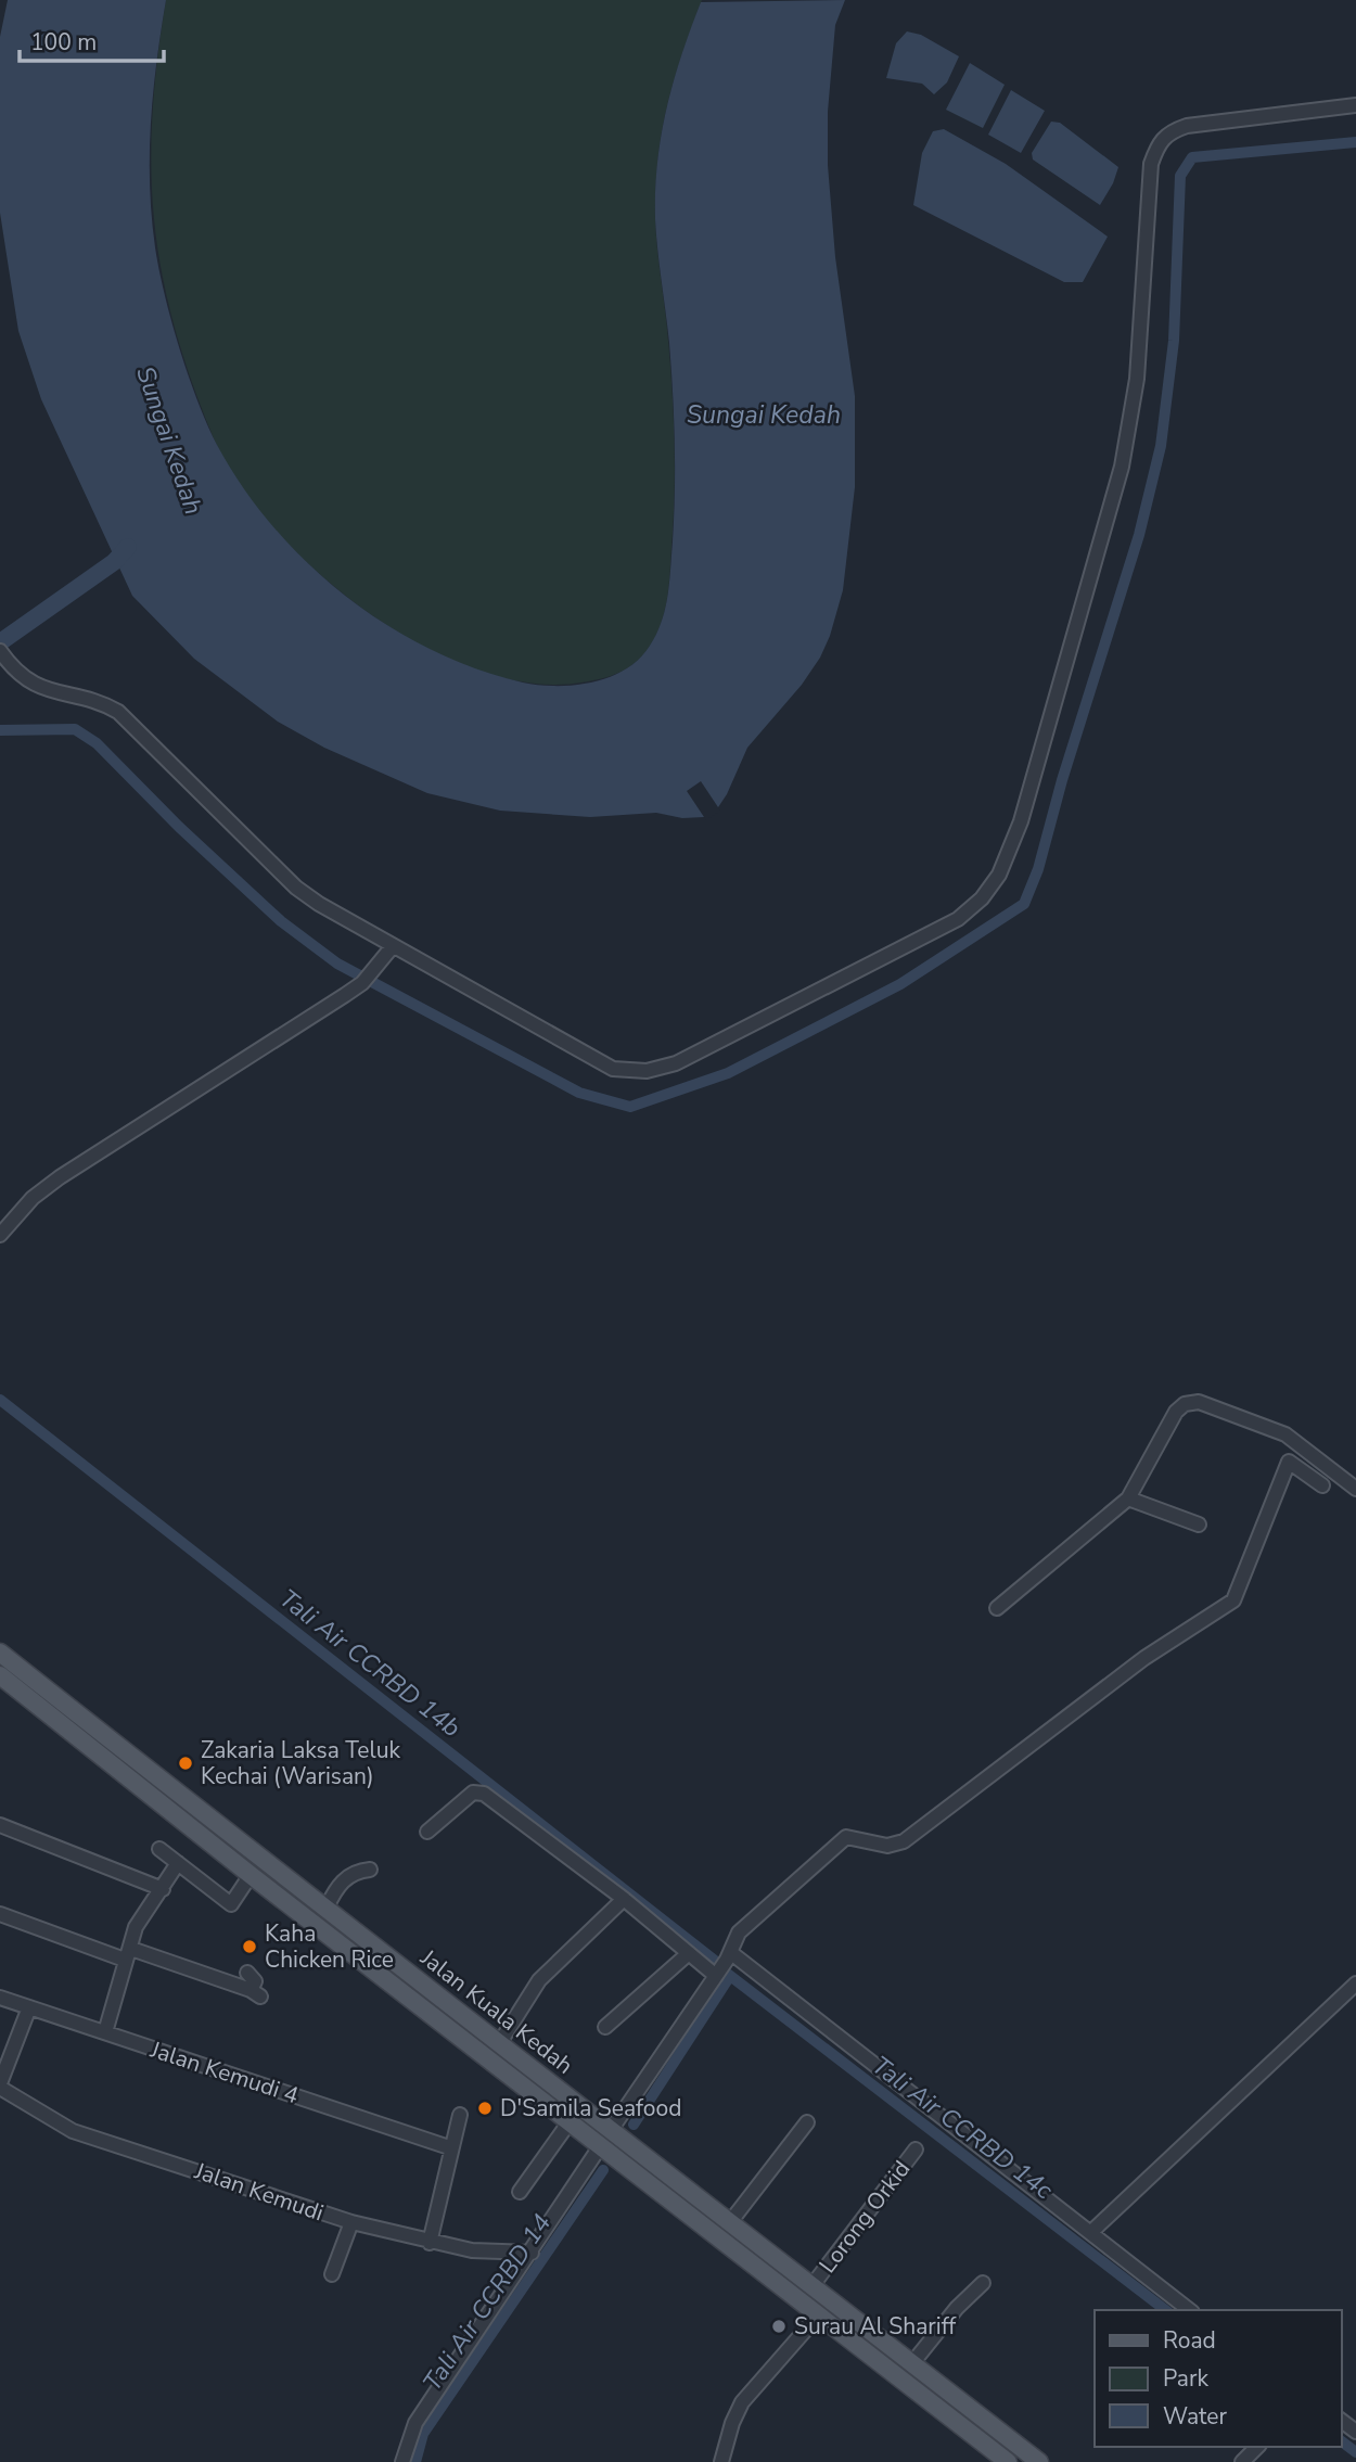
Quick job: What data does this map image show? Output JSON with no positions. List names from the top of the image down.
{
  "streets": {
    "main road": ["Jalan Kuala Kedah"],
    "street": ["Jalan Kemudi 4", "Jalan Kemudi", "Lorong Orkid"]
  },
  "crossings": [
    ["Jalan Kuala Kedah", "Lorong Orkid"]
  ],
  "water": [
    "Sungai Kedah",
    "Tali Air CCRBD 14b",
    "Tali Air CCRBD 14c",
    "Tali Air CCRBD 14"
  ],
  "places": [
    "Zakaria Laksa Teluk Kechai (Warisan)",
    "Kaha Chicken Rice",
    "D'Samila Seafood",
    "Surau Al Shariff"
  ],
  "legend": ["Road", "Park", "Water"],
  "scale_bar": "100 m"
}
